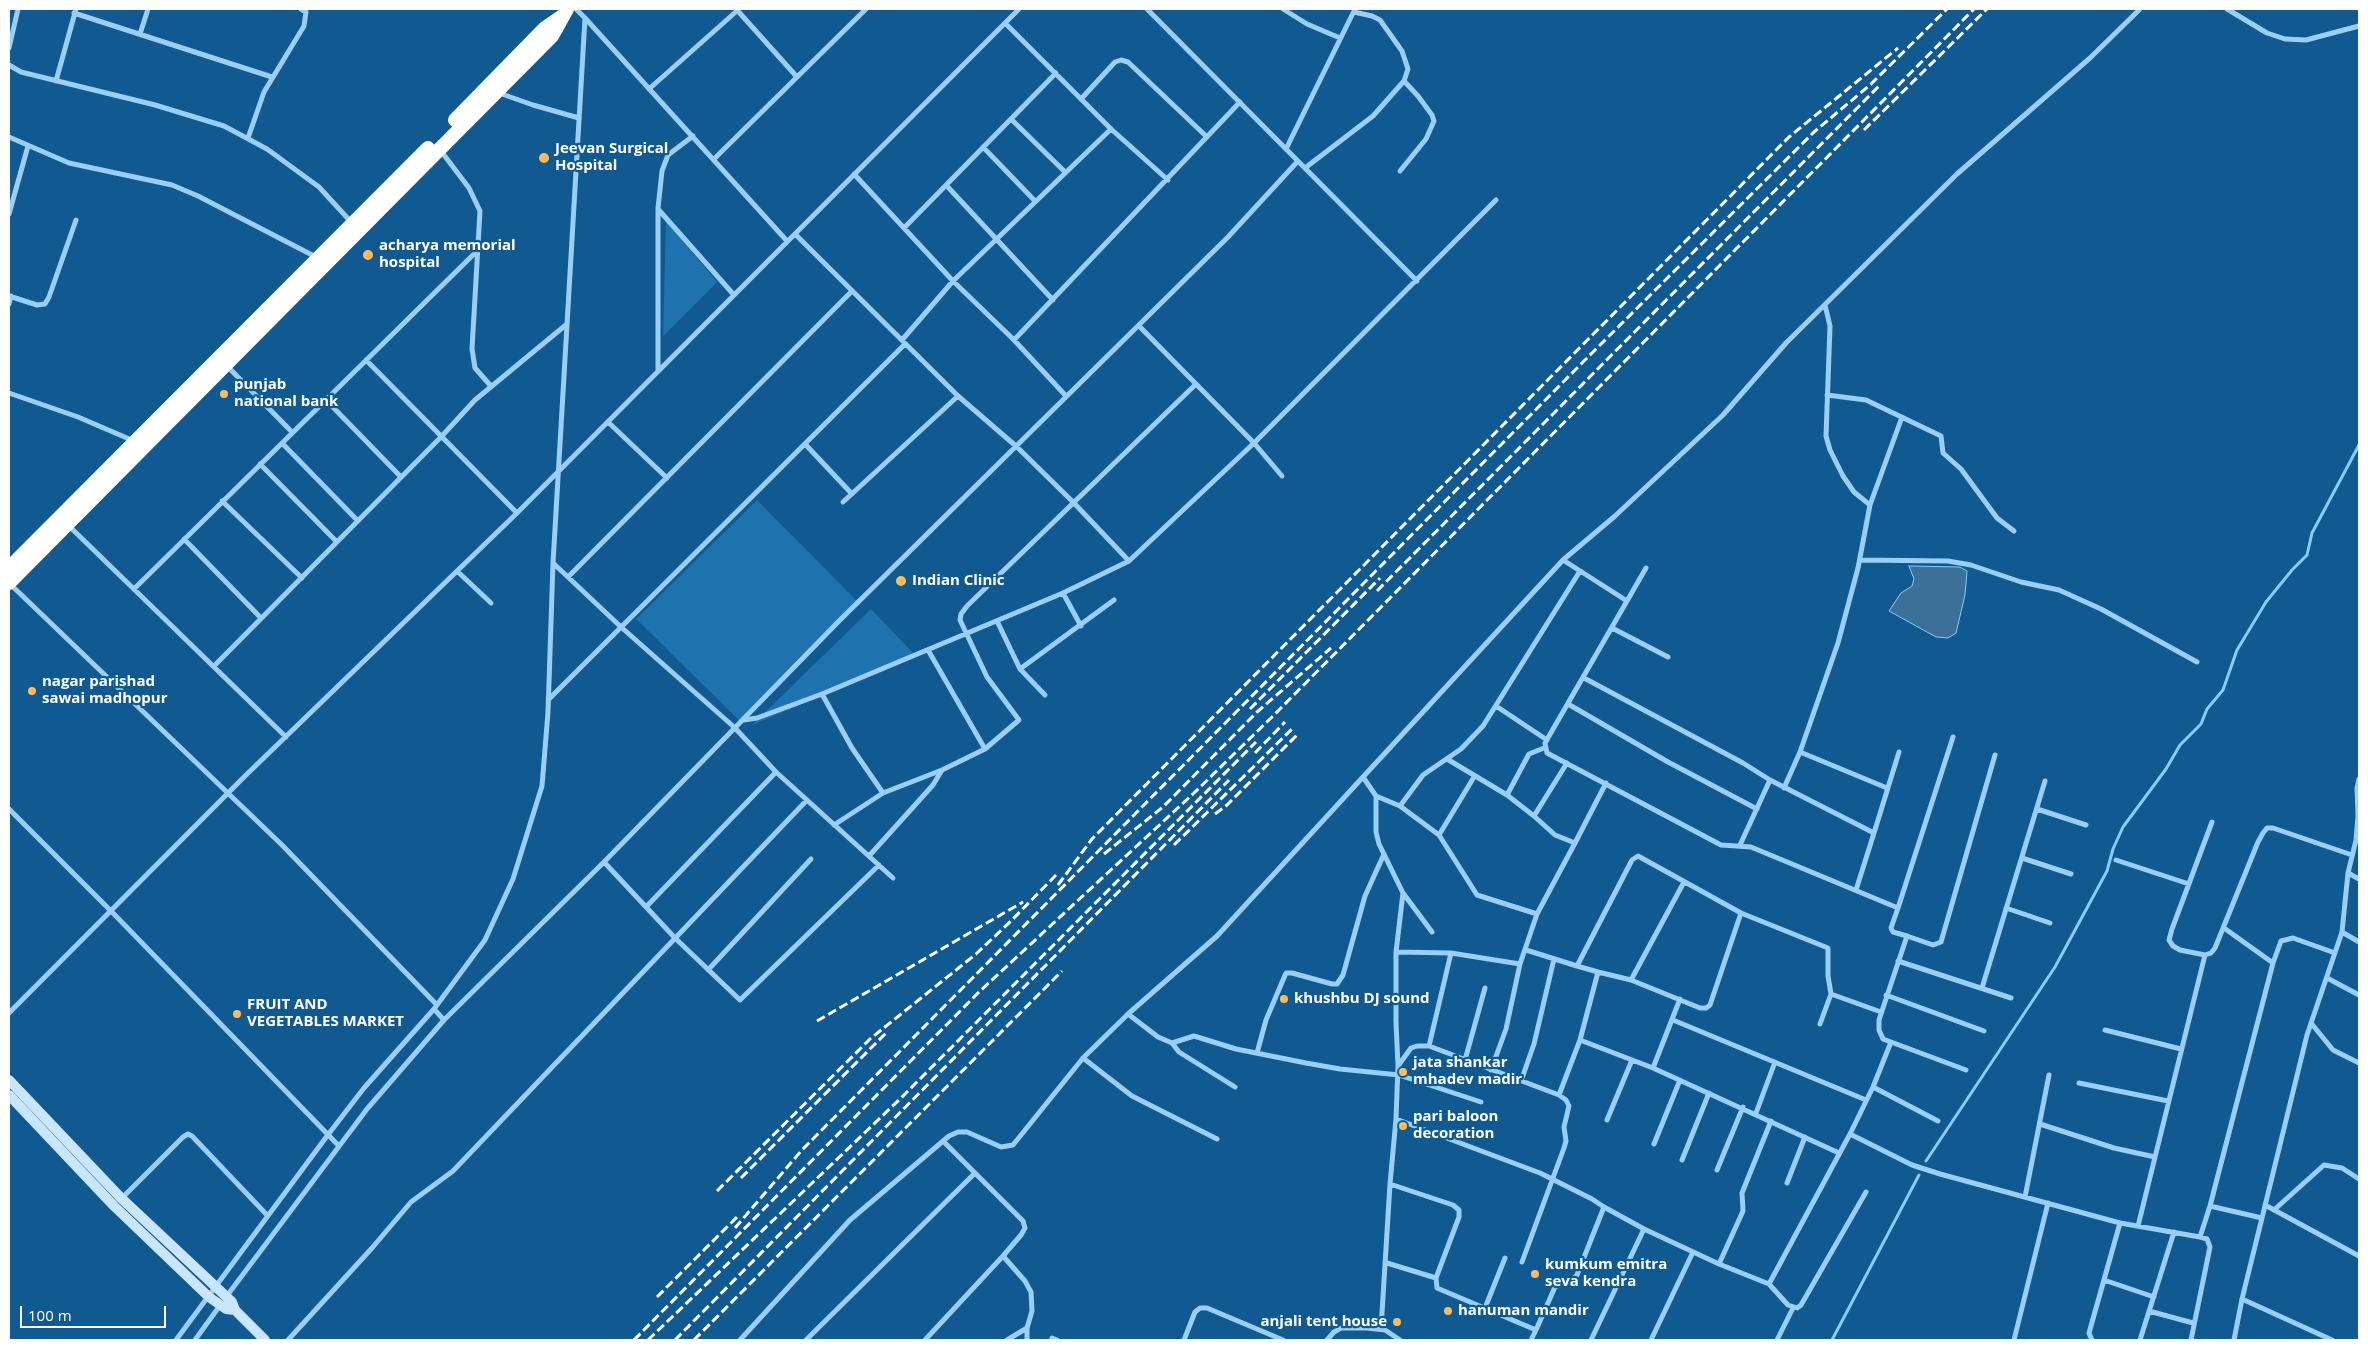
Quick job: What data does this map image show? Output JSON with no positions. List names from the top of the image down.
{
  "places": [
    "Jeevan Surgical Hospital",
    "acharya memorial hospital",
    "punjab national bank",
    "Indian Clinic",
    "nagar parishad sawai madhopur",
    "khushbu DJ sound",
    "FRUIT AND VEGETABLES MARKET",
    "jata shankar mhadev madir",
    "pari baloon decoration",
    "kumkum emitra seva kendra",
    "hanuman mandir",
    "anjali tent house"
  ],
  "scale_bar": "100 m"
}
